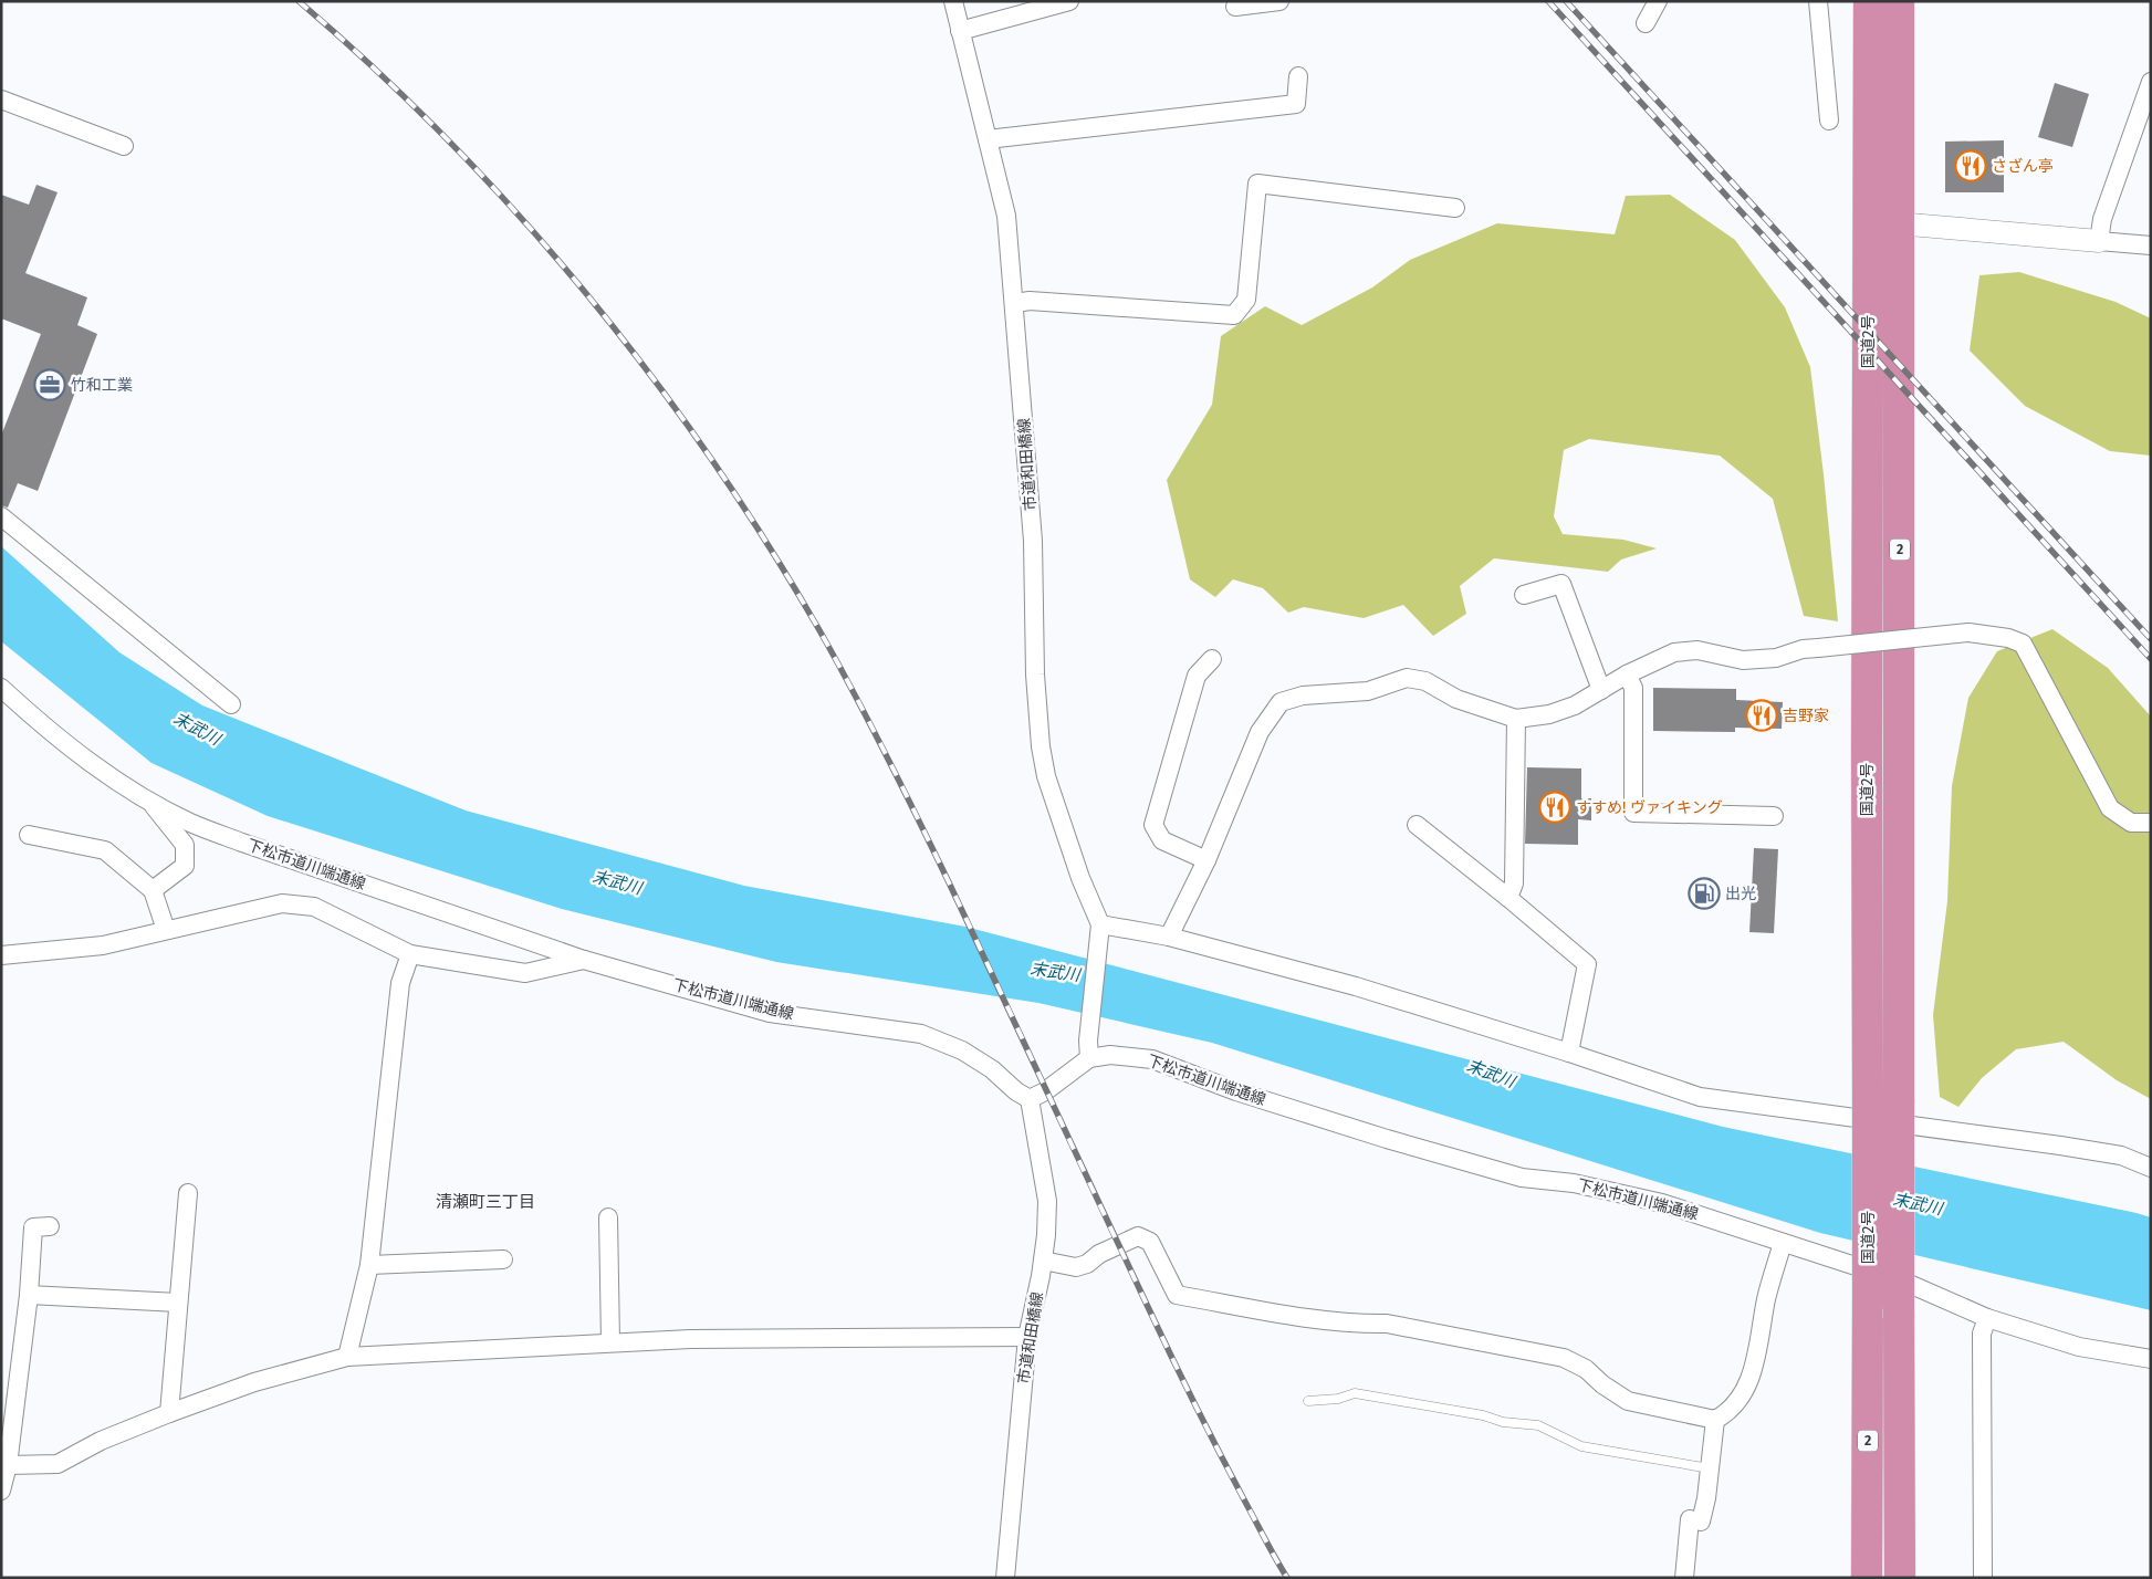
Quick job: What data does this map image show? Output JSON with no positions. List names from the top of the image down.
{
  "streets": {
    "highway": ["国道2号", "2"],
    "street": ["市道和田橋線", "下松市道川端通線"]
  },
  "crossings": [
    ["市道和田橋線", "下松市道川端通線"]
  ],
  "districts": ["清瀬町三丁目"],
  "water": ["末武川"],
  "places": {
    "restaurant": ["さざん亭", "吉野家", "すすめ! ヴァイキング"],
    "office": ["竹和工業"],
    "fuel station": ["出光"]
  }
}
